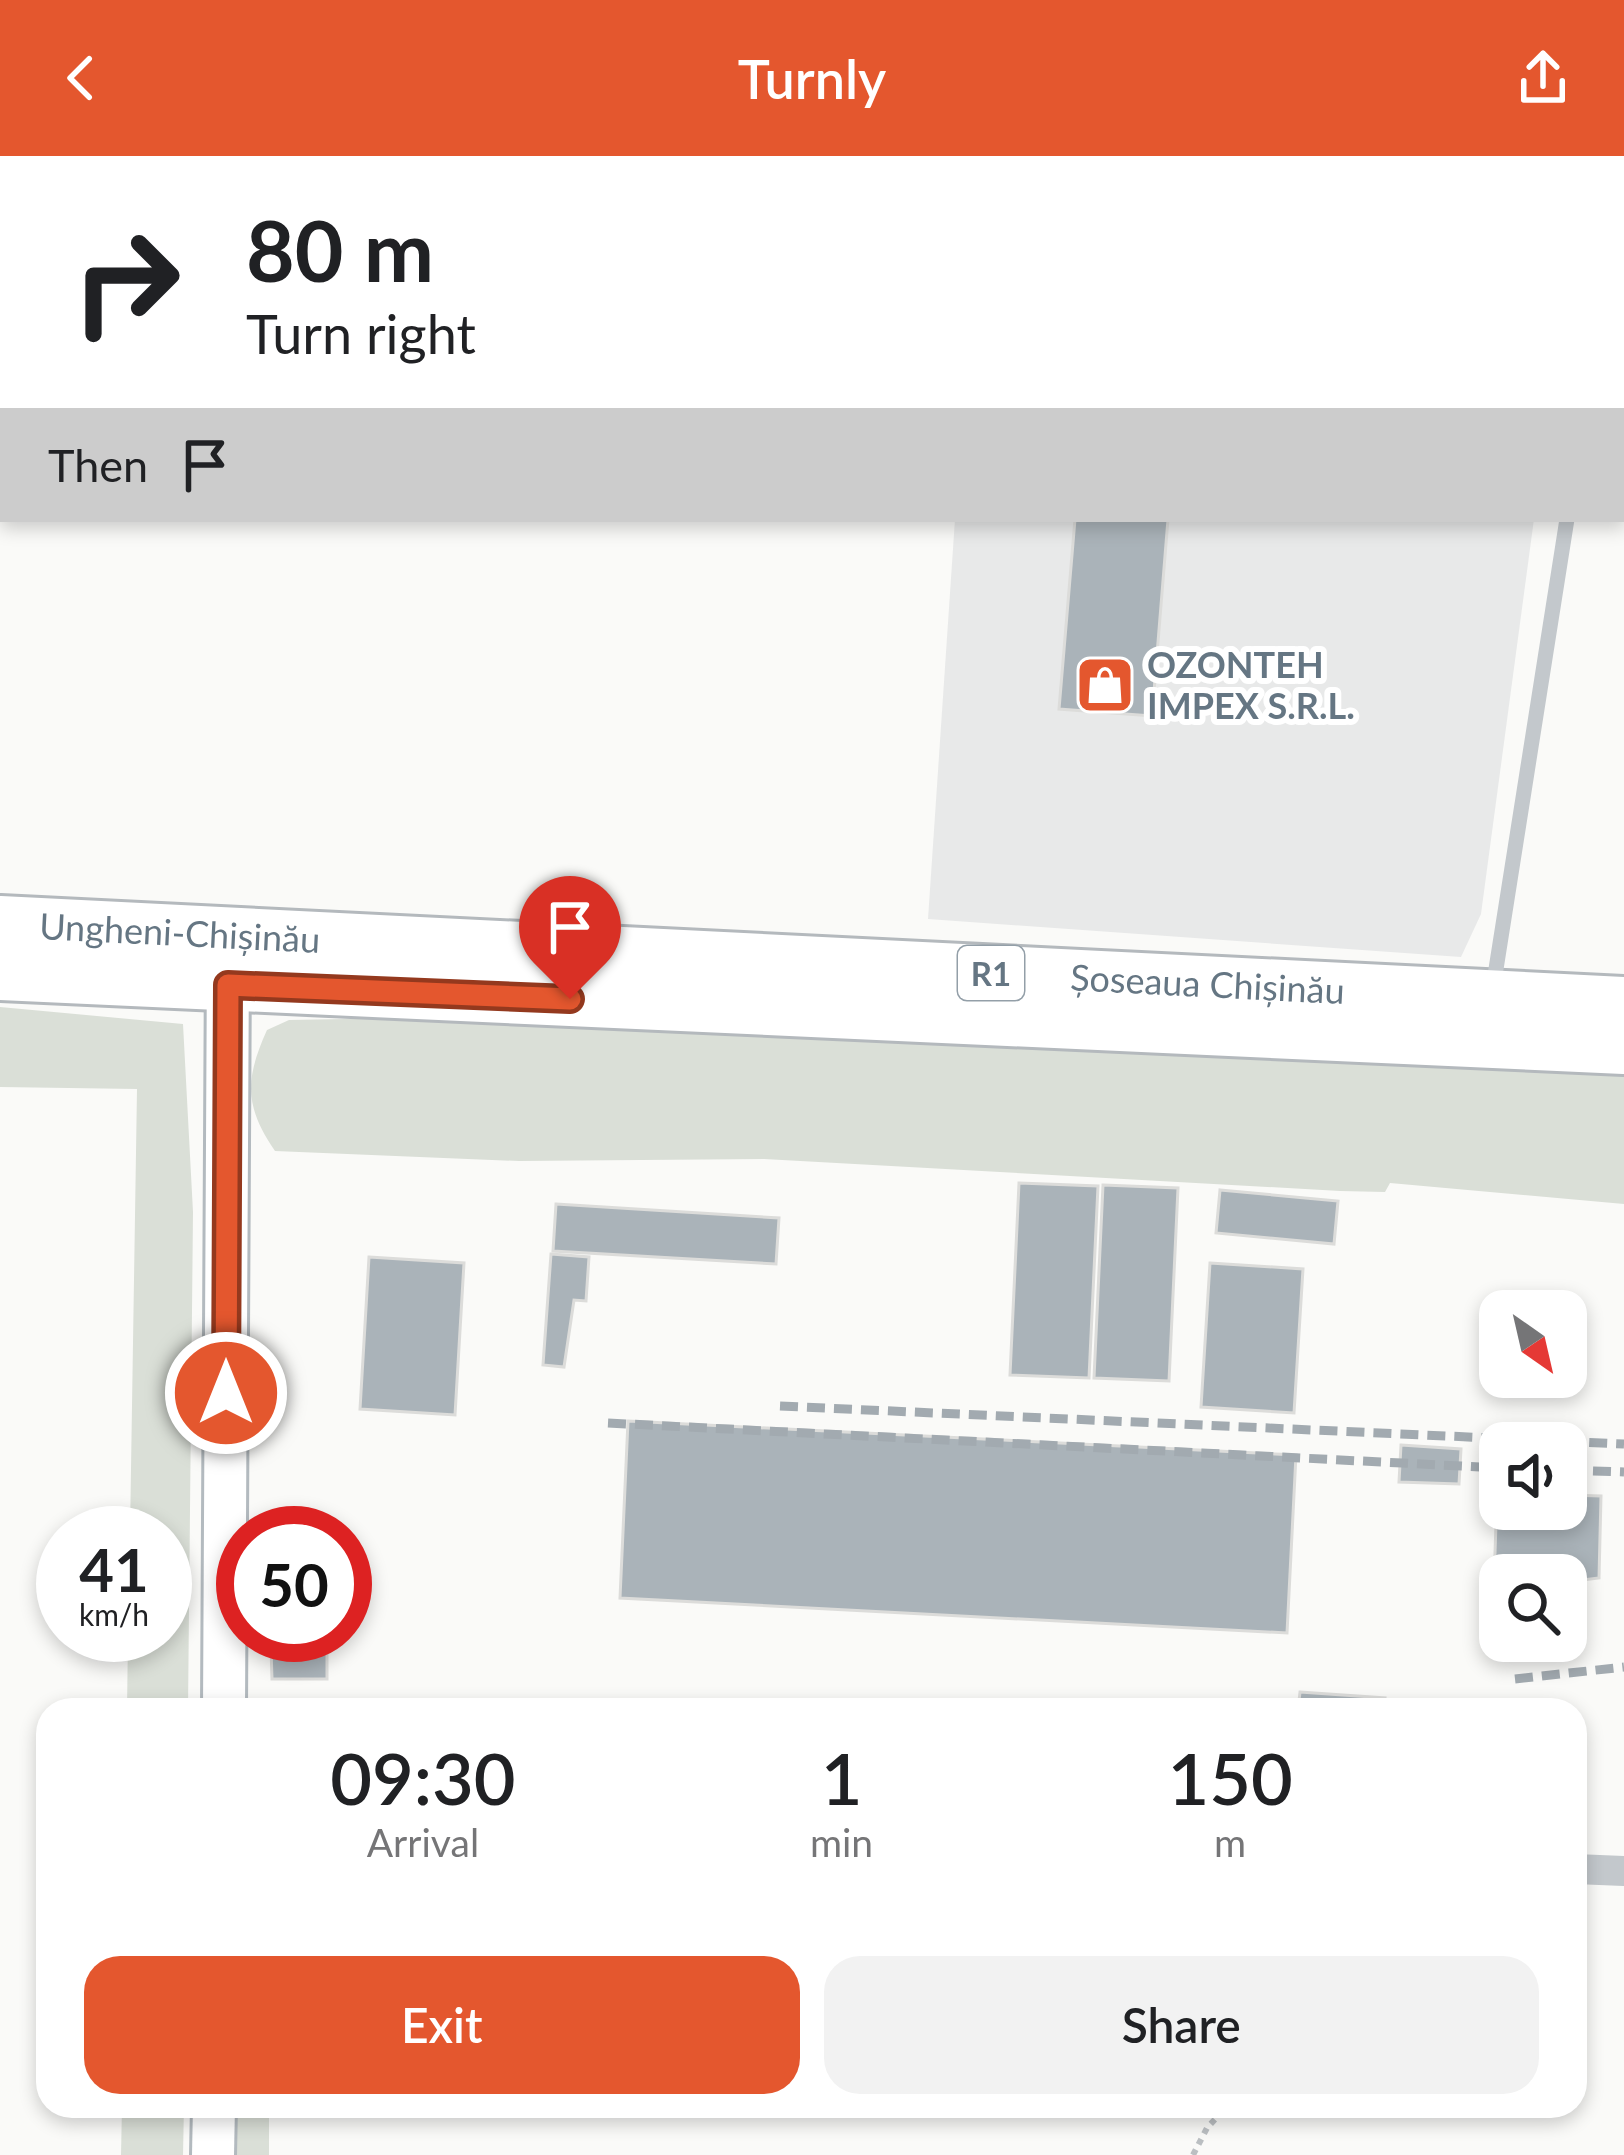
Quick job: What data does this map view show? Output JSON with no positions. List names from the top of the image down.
{
  "streets": {
    "highway": ["Ungheni-Chișinău", "R1", "Șoseaua Chișinău"]
  },
  "crossings": [
    ["Ungheni-Chișinău", "Șoseaua Chișinău"]
  ],
  "places": {
    "shop": ["OZONTEH IMPEX S.R.L."]
  },
  "north": "bottom right",
  "page": {
    "header": "Turnly",
    "turn": ["80 m", "Turn right"],
    "then": "Then",
    "speed": "41 km/h",
    "limit": "50",
    "eta": [
      "09:30",
      "Arrival",
      "1",
      "min",
      "150",
      "m"
    ],
    "buttons": ["Exit", "Share"]
  }
}
